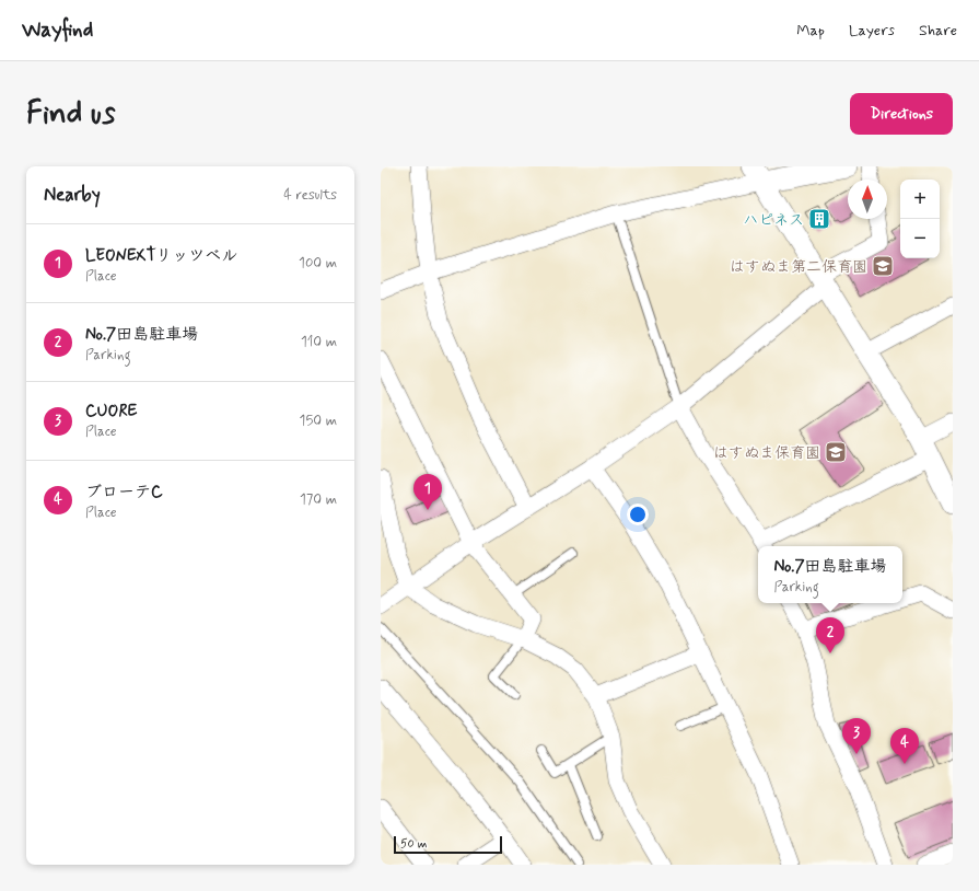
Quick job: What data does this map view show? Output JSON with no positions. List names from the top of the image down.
{
  "places": {
    "building": ["ハピネス"],
    "school or university": ["はすぬま第二保育園", "はすぬま保育園"]
  },
  "scale_bar": "50 m",
  "north": "top",
  "page": {
    "header": "Wayfind",
    "nav": ["Map", "Layers", "Share"],
    "buttons": "Directions",
    "title": "Find us",
    "heading": ["Nearby", "4 results"],
    "map_buttons": ["+", "−"],
    "list": [
      {
        "mark": "1",
        "name": "LEONEXTリッツベル",
        "note": "Place",
        "value": "100 m"
      },
      {
        "mark": "2",
        "name": "No.7田島駐車場",
        "note": "Parking",
        "value": "110 m"
      },
      {
        "mark": "3",
        "name": "CUORE",
        "note": "Place",
        "value": "150 m"
      },
      {
        "mark": "4",
        "name": "ブローテC",
        "note": "Place",
        "value": "170 m"
      }
    ],
    "pins": [
      "1",
      "2",
      "3",
      "4"
    ],
    "popup": ["No.7田島駐車場", "Parking"],
    "scale": "50 m"
  }
}
